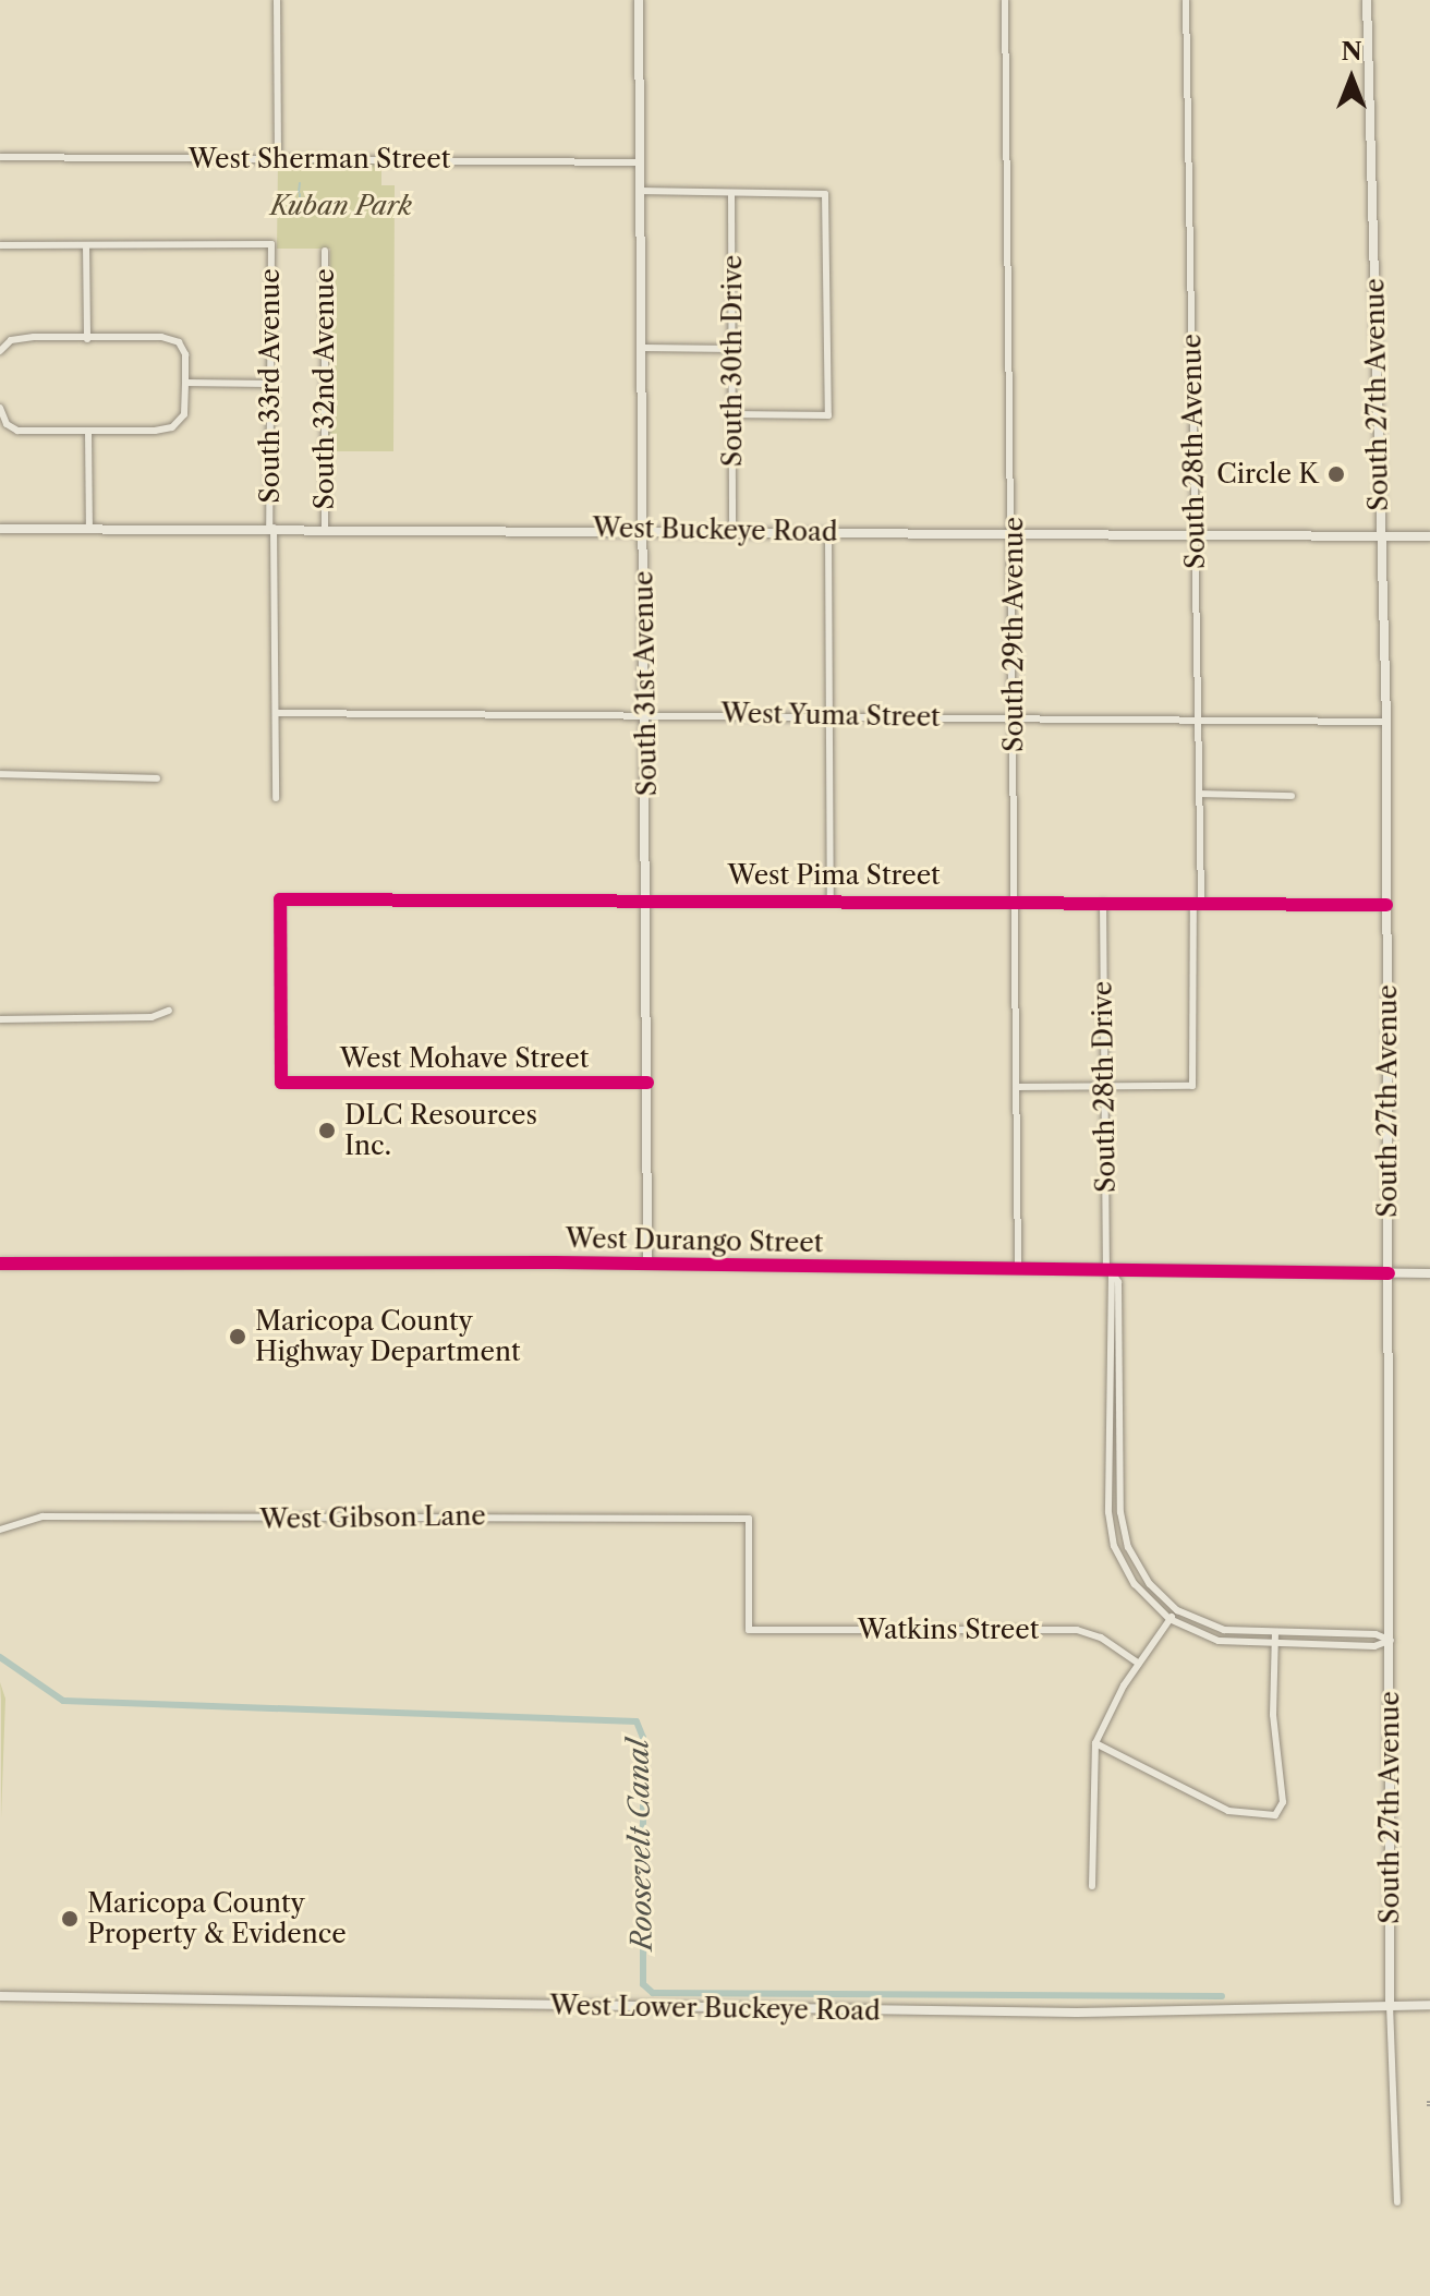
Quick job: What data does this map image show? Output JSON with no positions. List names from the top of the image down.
{
  "streets": {
    "main road": [
      "South 27th Avenue",
      "West Buckeye Road",
      "South 31st Avenue",
      "West Durango Street",
      "West Lower Buckeye Road"
    ],
    "street": [
      "West Sherman Street",
      "South 30th Drive",
      "South 33rd Avenue",
      "South 32nd Avenue",
      "South 28th Avenue",
      "South 29th Avenue",
      "West Yuma Street",
      "West Pima Street",
      "West Mohave Street",
      "South 28th Drive",
      "West Gibson Lane",
      "Watkins Street"
    ]
  },
  "crossings": [
    ["West Sherman Street", "South 31st Avenue"],
    ["South 30th Drive", "West Buckeye Road"],
    ["South 33rd Avenue", "West Buckeye Road"],
    ["South 33rd Avenue", "West Yuma Street"],
    ["South 32nd Avenue", "West Buckeye Road"],
    ["South 27th Avenue", "West Buckeye Road"],
    ["South 27th Avenue", "West Yuma Street"],
    ["South 27th Avenue", "West Pima Street"],
    ["South 27th Avenue", "West Durango Street"],
    ["South 27th Avenue", "West Lower Buckeye Road"],
    ["South 28th Avenue", "West Buckeye Road"],
    ["South 28th Avenue", "West Yuma Street"],
    ["South 28th Avenue", "West Pima Street"],
    ["South 28th Avenue", "South 28th Drive"],
    ["West Buckeye Road", "South 29th Avenue"],
    ["West Buckeye Road", "South 31st Avenue"],
    ["South 29th Avenue", "West Yuma Street"],
    ["South 29th Avenue", "West Pima Street"],
    ["South 29th Avenue", "West Durango Street"],
    ["South 31st Avenue", "West Yuma Street"],
    ["South 31st Avenue", "West Pima Street"],
    ["South 31st Avenue", "West Mohave Street"],
    ["South 31st Avenue", "West Durango Street"],
    ["West Pima Street", "West Mohave Street"],
    ["West Pima Street", "South 28th Drive"],
    ["South 28th Drive", "West Durango Street"],
    ["West Gibson Lane", "Watkins Street"]
  ],
  "water": ["Roosevelt Canal"],
  "parks": ["Kuban Park"],
  "places": [
    "Circle K",
    "DLC Resources Inc.",
    "Maricopa County Highway Department",
    "Maricopa County Property & Evidence"
  ],
  "north": "top"
}
